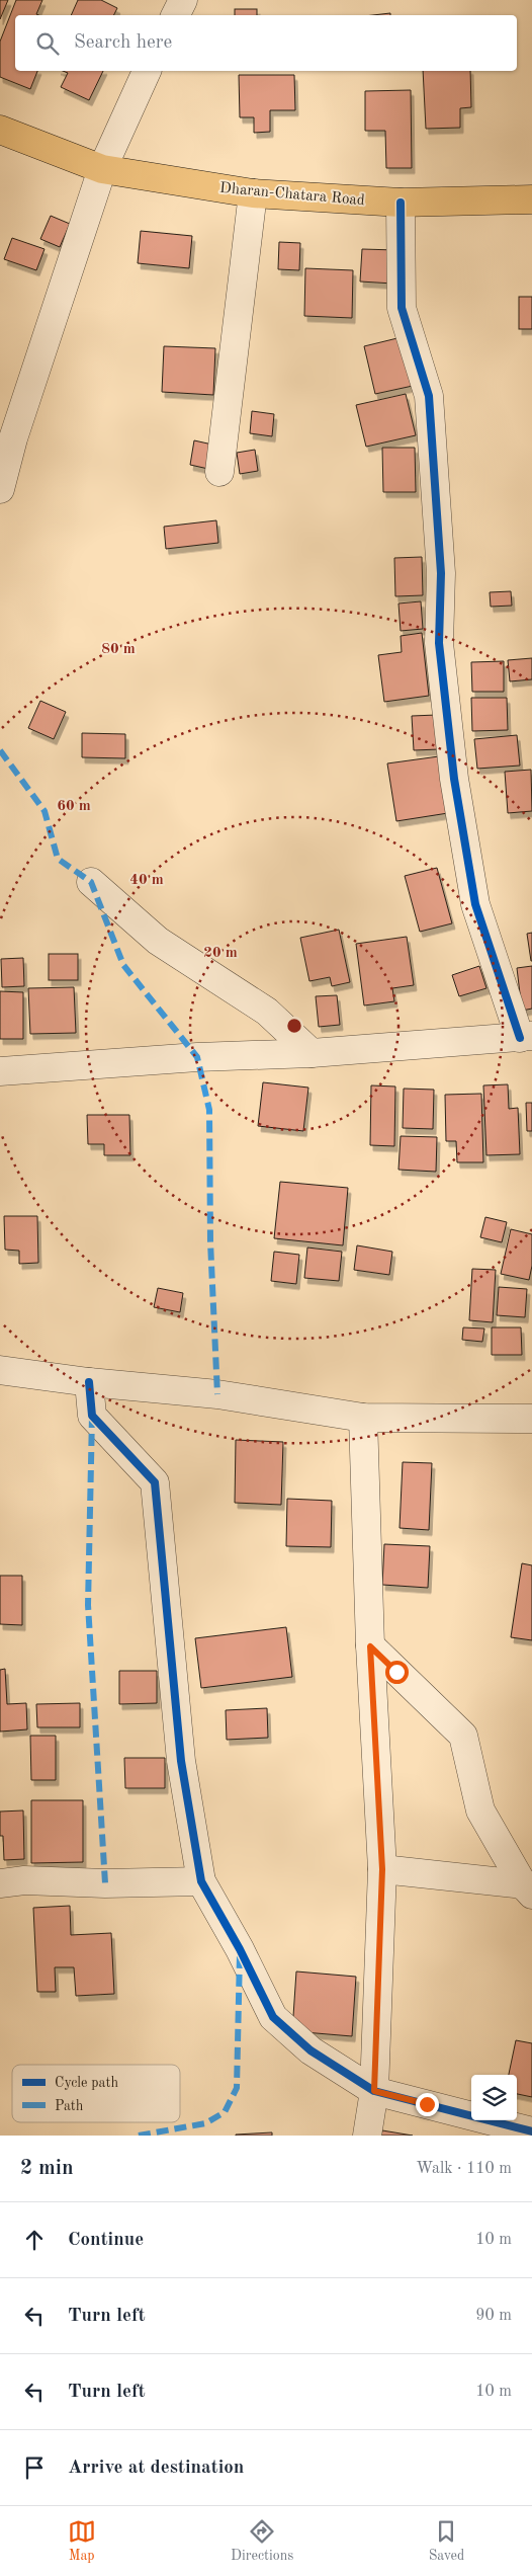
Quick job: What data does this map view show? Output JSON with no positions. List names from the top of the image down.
{
  "streets": {
    "main road": ["Dharan-Chatara Road"]
  },
  "legend": ["Cycle path", "Path"],
  "page": {
    "search": "Search here",
    "heading": ["2 min", "Walk · 110 m"],
    "list": [
      ["Continue", "10 m"],
      ["Turn left", "90 m"],
      ["Turn left", "10 m"],
      "Arrive at destination"
    ],
    "nav": ["Map", "Directions", "Saved"]
  },
  "rings": [
    "80 m",
    "60 m",
    "40 m",
    "20 m"
  ]
}
